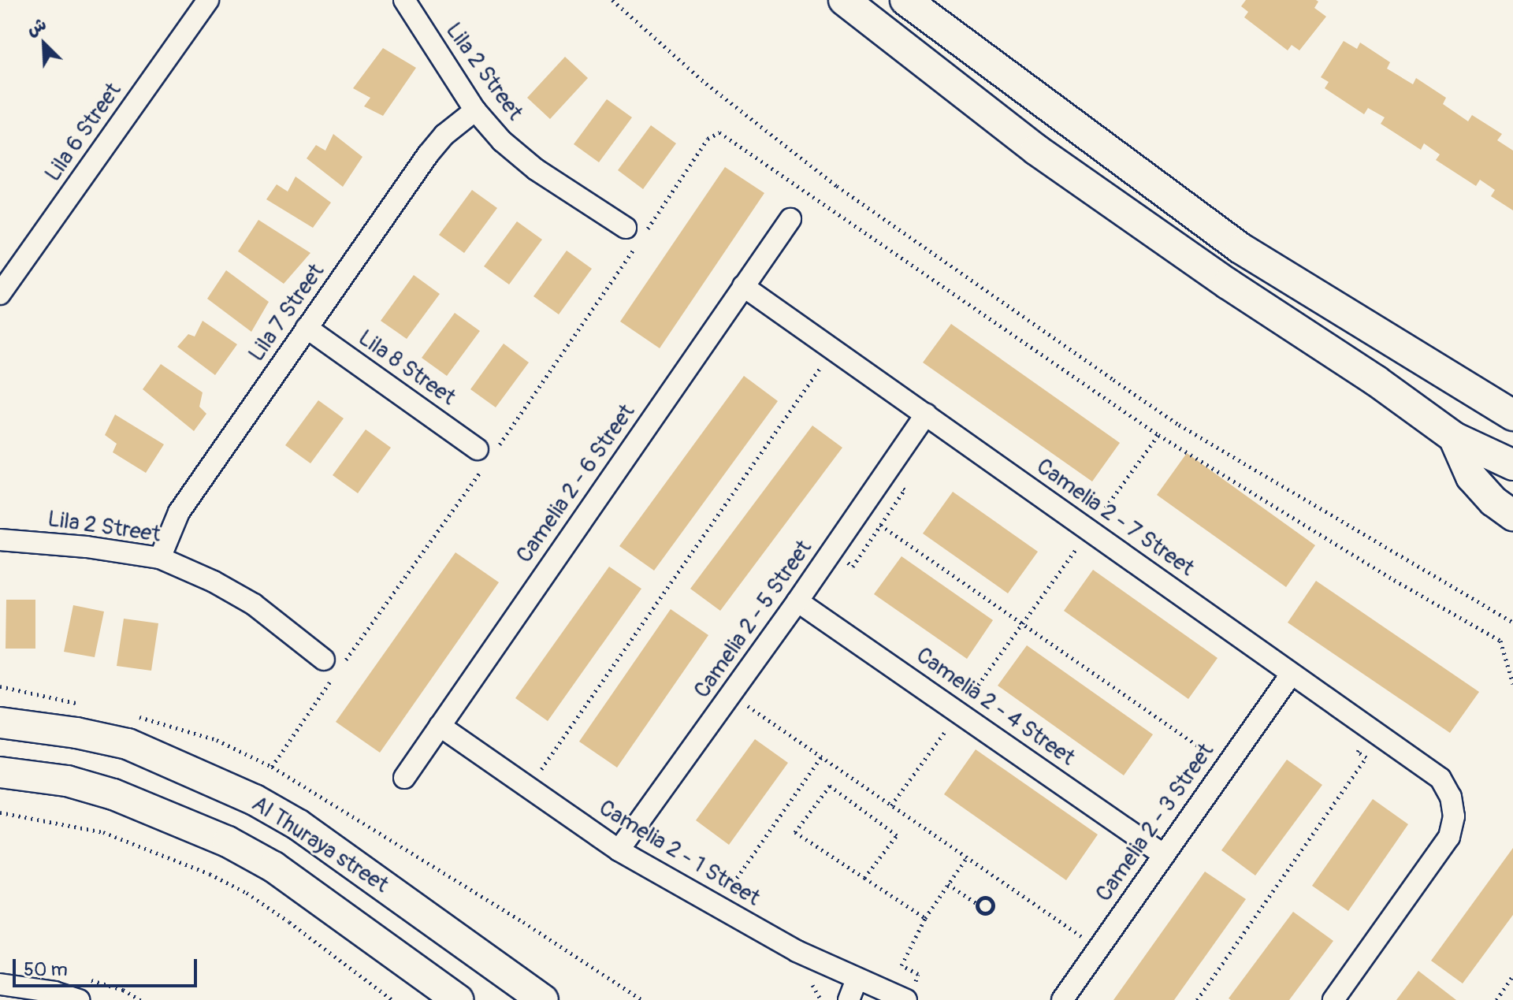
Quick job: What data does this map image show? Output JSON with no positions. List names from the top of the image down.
{
  "streets": {
    "street": [
      "Lila 2 Street",
      "Lila 6 Street",
      "Lila 7 Street",
      "Lila 8 Street",
      "Camelia 2 - 6 Street",
      "Camelia 2 - 7 Street",
      "Camelia 2 - 5 Street",
      "Camelia 2 - 4 Street",
      "Camelia 2 - 3 Street",
      "Al Thuraya street",
      "Camelia 2 - 1 Street"
    ]
  },
  "crossings": [
    ["Lila 2 Street", "Lila 7 Street"],
    ["Lila 7 Street", "Lila 8 Street"],
    ["Camelia 2 - 6 Street", "Camelia 2 - 7 Street"],
    ["Camelia 2 - 6 Street", "Camelia 2 - 1 Street"],
    ["Camelia 2 - 7 Street", "Camelia 2 - 5 Street"],
    ["Camelia 2 - 7 Street", "Camelia 2 - 3 Street"],
    ["Camelia 2 - 5 Street", "Camelia 2 - 4 Street"],
    ["Camelia 2 - 5 Street", "Camelia 2 - 1 Street"],
    ["Camelia 2 - 4 Street", "Camelia 2 - 3 Street"]
  ],
  "scale_bar": "50 m",
  "north": "top left"
}
